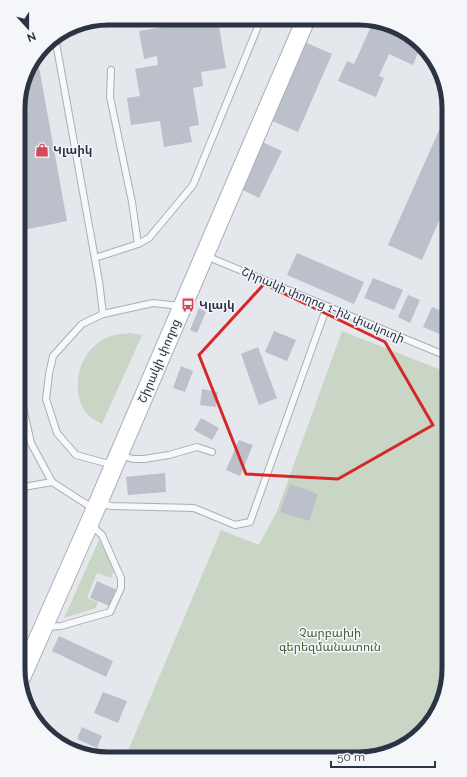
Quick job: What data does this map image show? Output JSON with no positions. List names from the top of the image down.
{
  "streets": {
    "main road": ["Շիրակի փողոց"],
    "lane": ["Շիրակի փողոց 1-ին փակուղի"]
  },
  "crossings": [
    ["Շիրակի փողոց 1-ին փակուղի", "Շիրակի փողոց"]
  ],
  "parks": ["Չարբախի գերեզմանատուն"],
  "places": {
    "shop": ["Կլաիկ"],
    "bus stop": ["Կլայկ"]
  },
  "scale_bar": "50 m",
  "north": "bottom"
}
